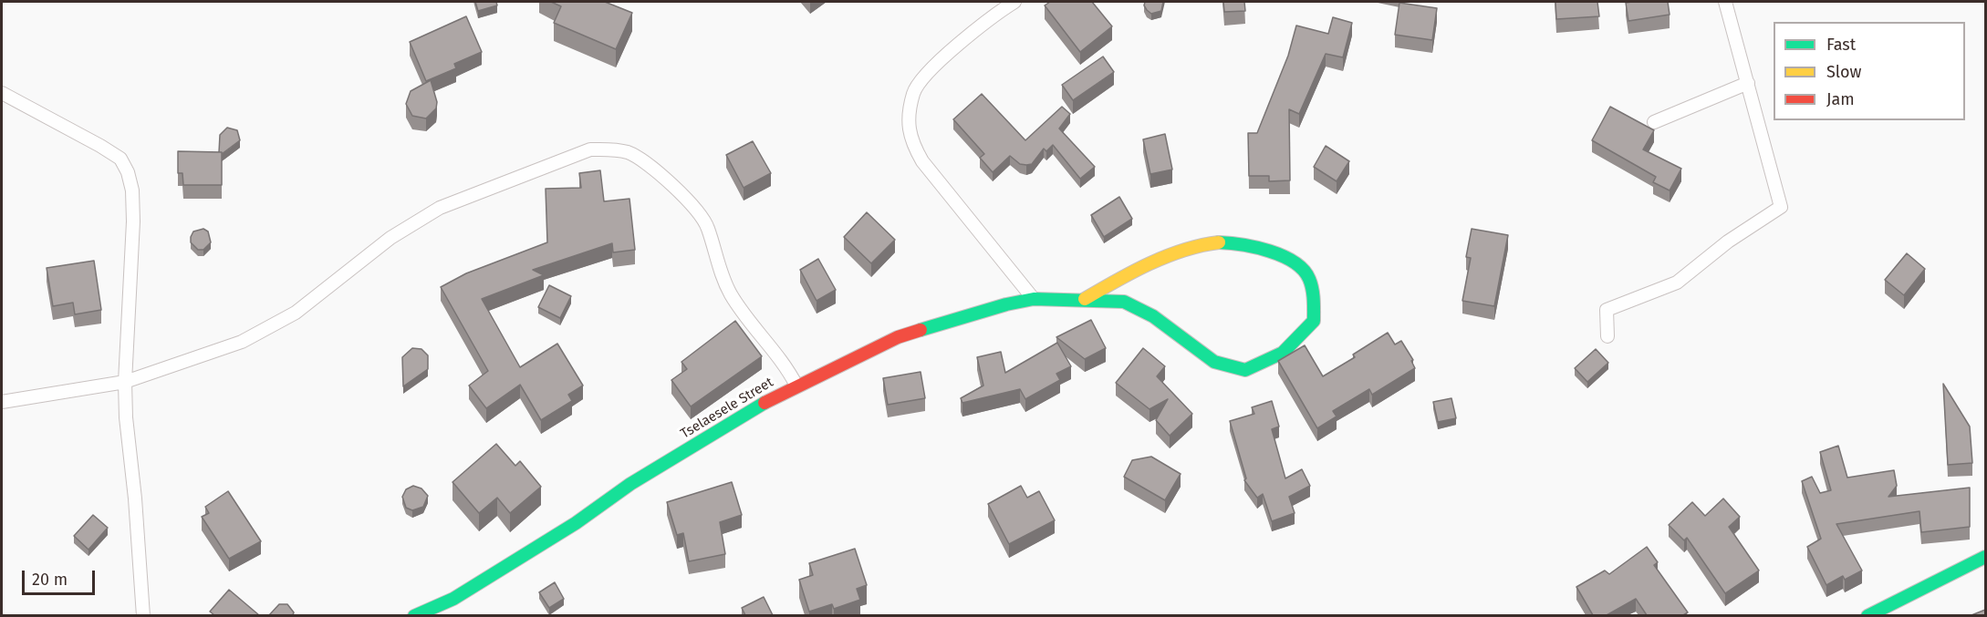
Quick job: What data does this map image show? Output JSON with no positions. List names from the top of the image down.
{
  "streets": {
    "street": ["Tselaesele Street"]
  },
  "legend": ["Fast", "Slow", "Jam"],
  "scale_bar": "20 m"
}
